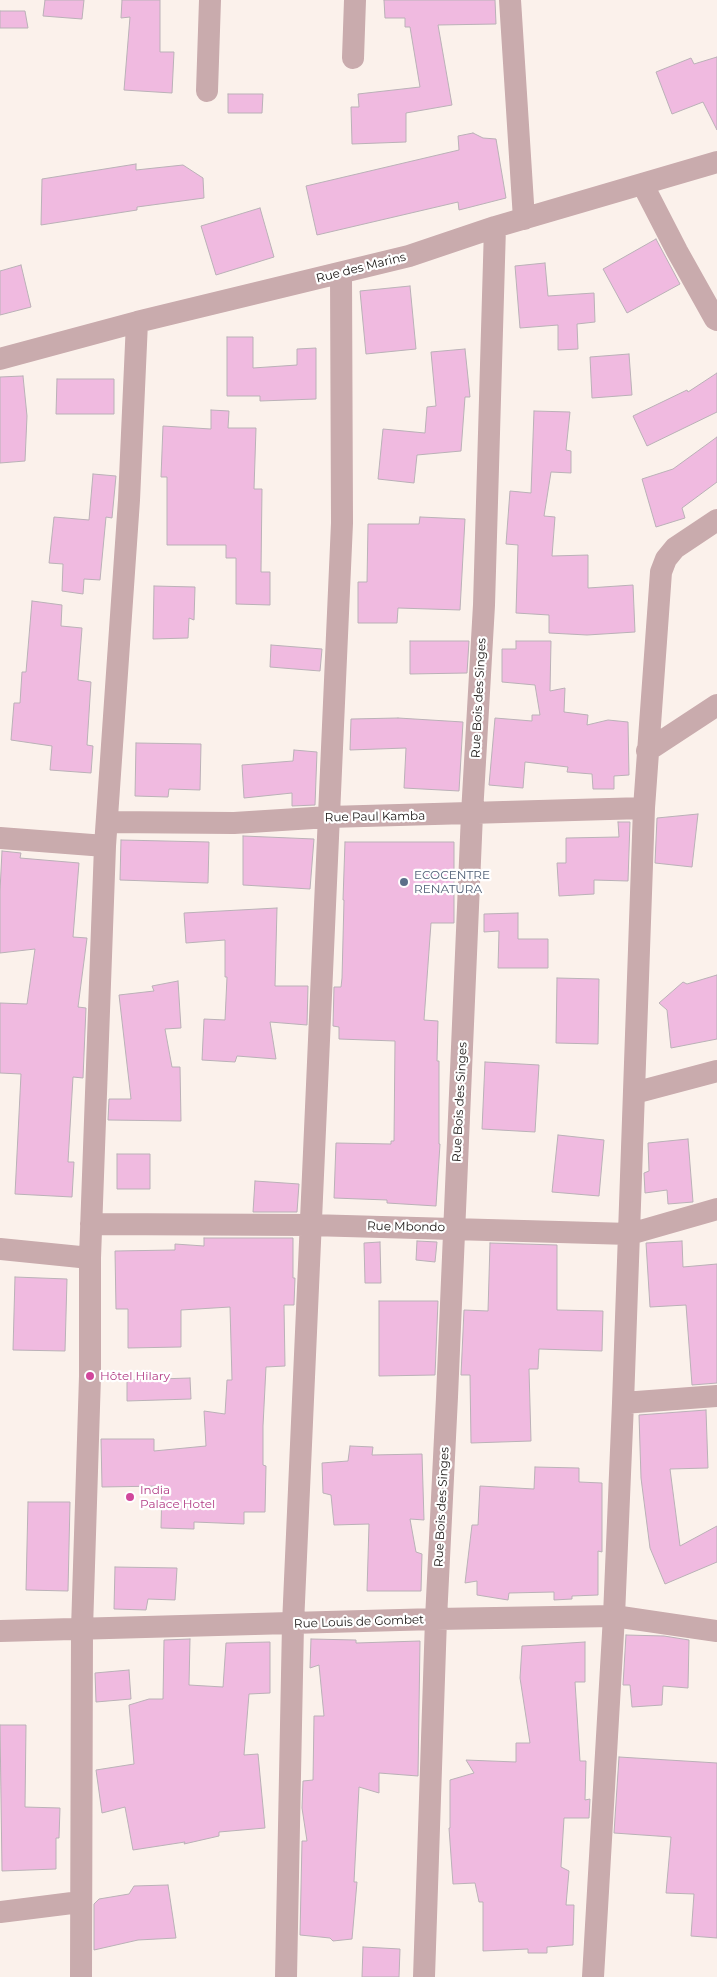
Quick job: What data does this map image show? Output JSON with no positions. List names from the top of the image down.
{
  "streets": {
    "street": [
      "Rue des Marins",
      "Rue Bois des Singes",
      "Rue Paul Kamba",
      "Rue Mbondo",
      "Rue Louis de Gombet"
    ]
  },
  "crossings": [
    ["Rue des Marins", "Rue Bois des Singes"],
    ["Rue Bois des Singes", "Rue Paul Kamba"],
    ["Rue Bois des Singes", "Rue Mbondo"],
    ["Rue Bois des Singes", "Rue Louis de Gombet"]
  ],
  "places": ["ECOCENTRE RENATURA", "Hôtel Hilary", "India Palace Hotel"]
}
